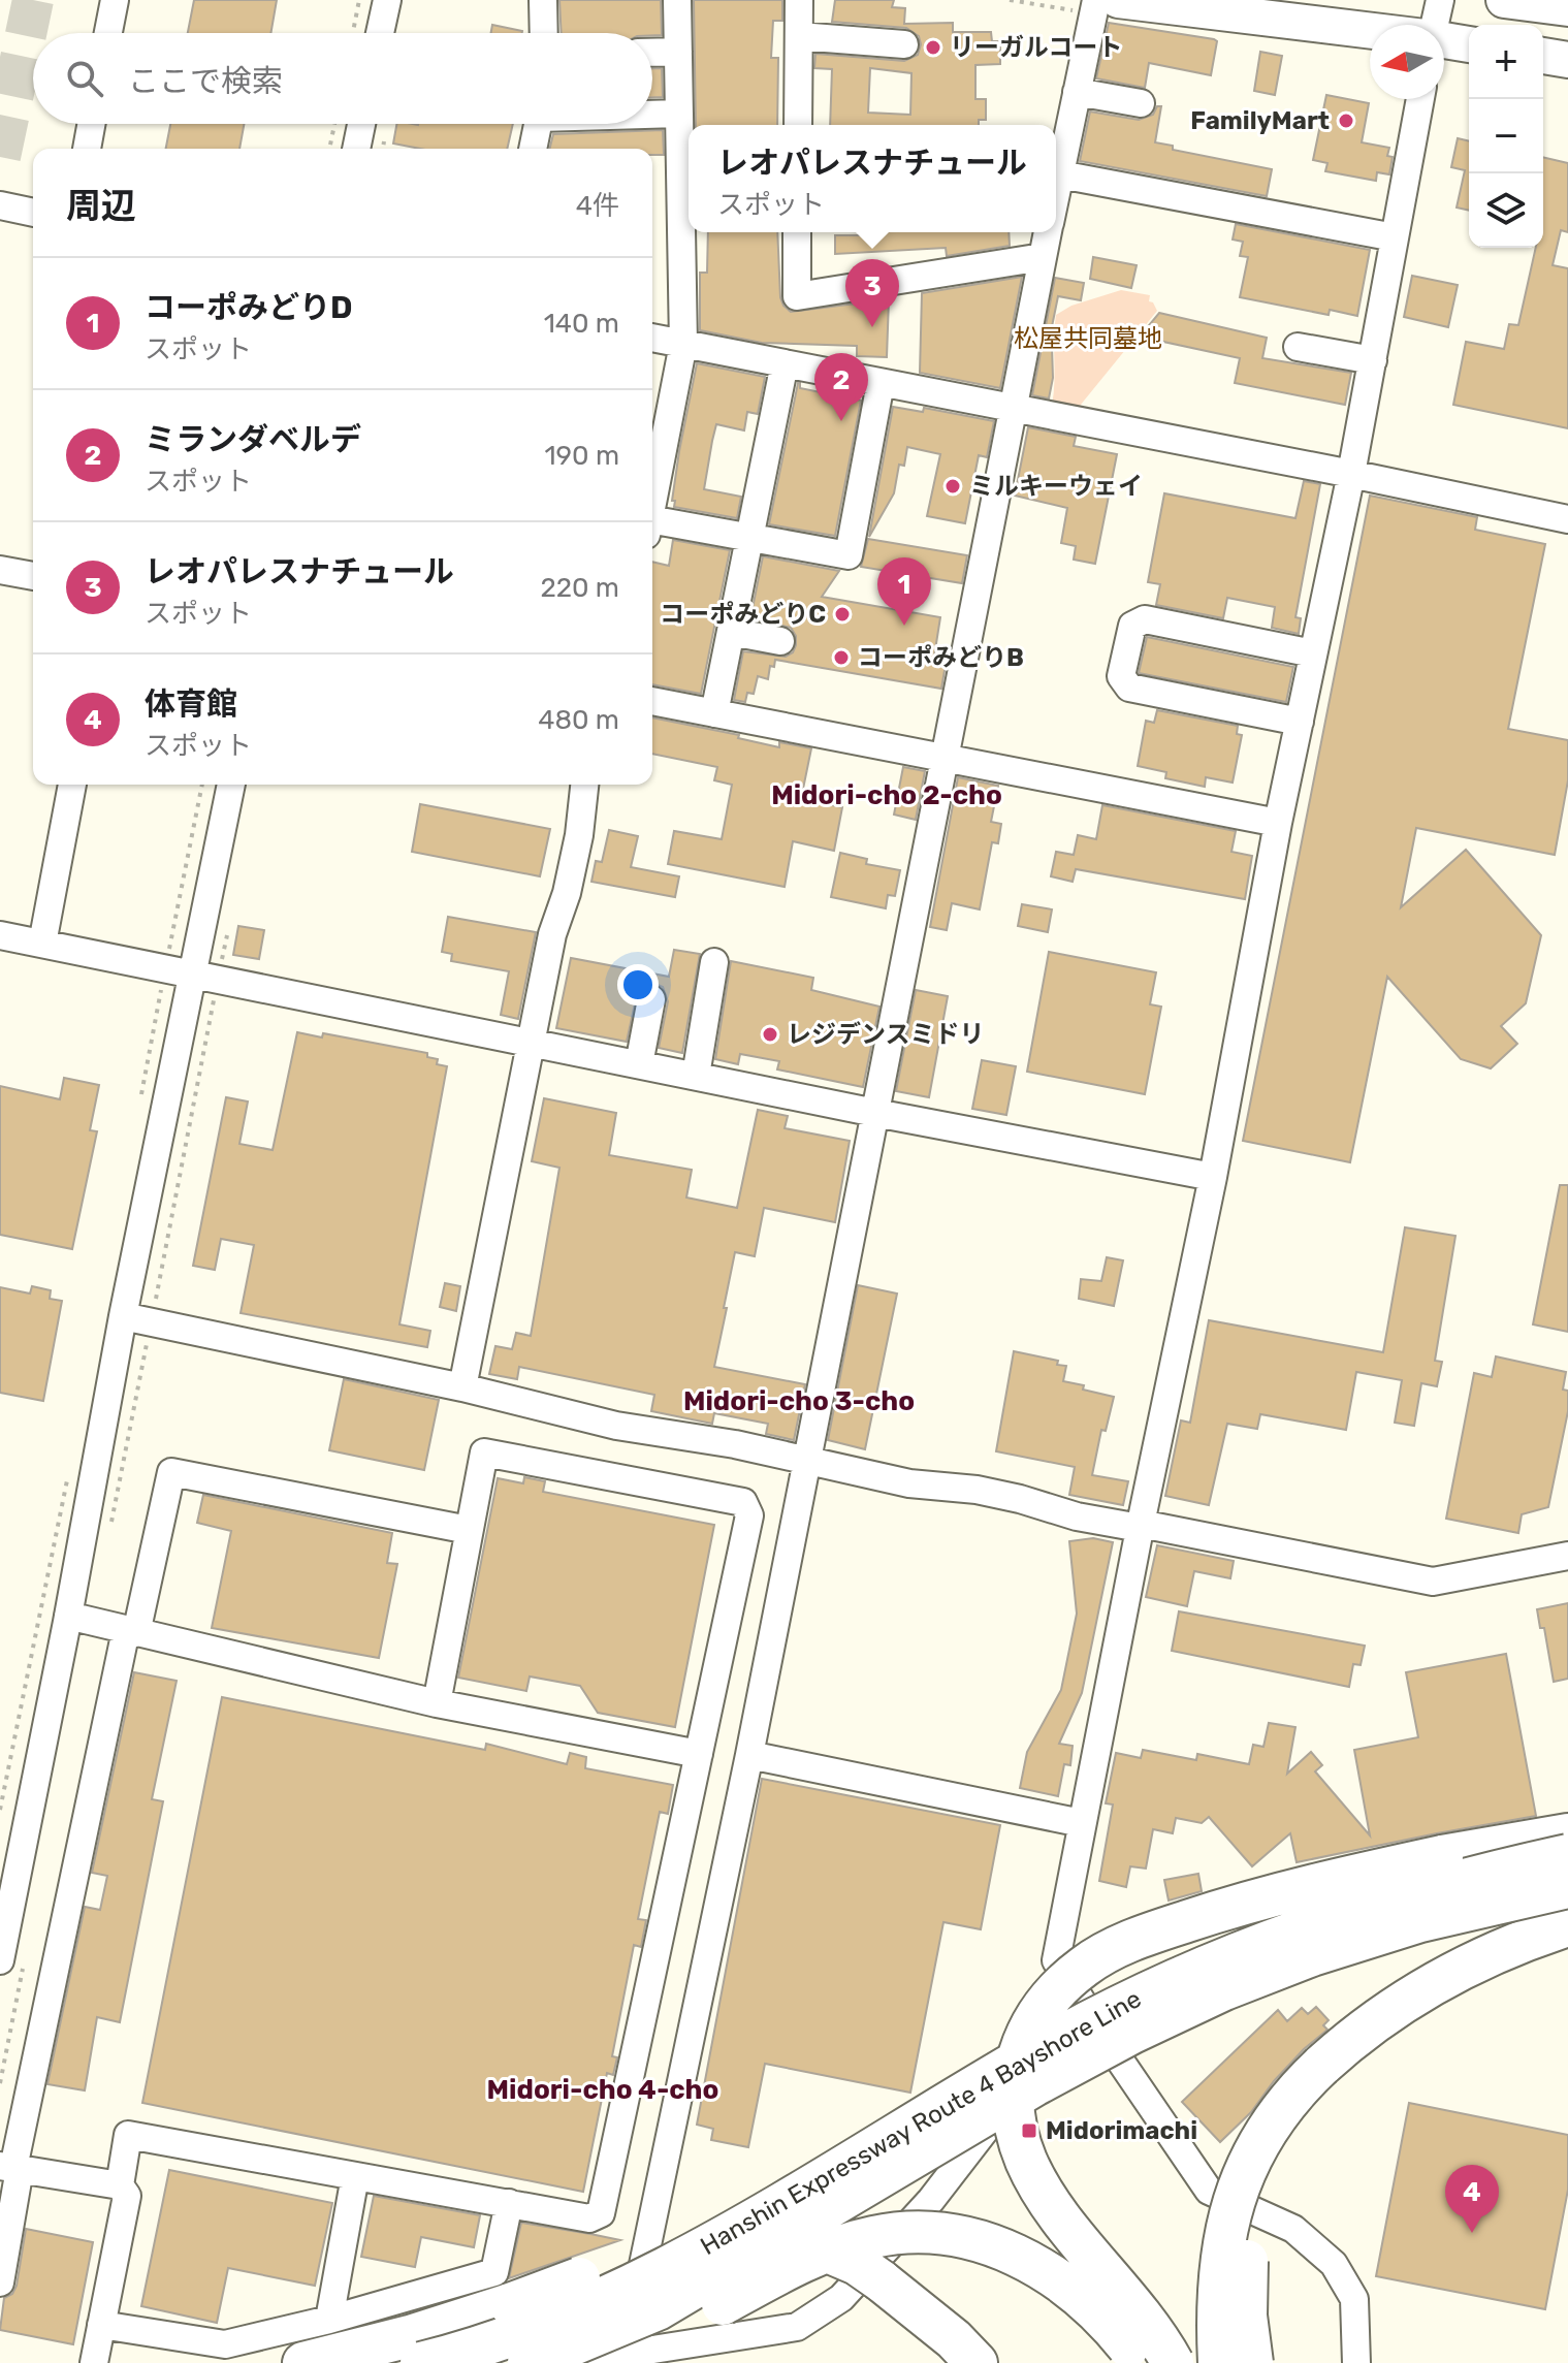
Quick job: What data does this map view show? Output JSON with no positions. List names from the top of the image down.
{
  "streets": {
    "highway": ["Hanshin Expressway Route 4 Bayshore Line"]
  },
  "districts": ["Midori-cho 2-cho", "Midori-cho 3-cho", "Midori-cho 4-cho"],
  "parks": ["松屋共同墓地"],
  "places": {
    "other": [
      "リーガルコート",
      "FamilyMart",
      "ミルキーウェイ",
      "コーポみどりC",
      "コーポみどりB",
      "レジデンスミドリ"
    ],
    "transit": ["Midorimachi"]
  },
  "north": "left",
  "page": {
    "map_buttons": ["+", "−"],
    "search": "ここで検索",
    "popup": ["レオパレスナチュール", "スポット"],
    "heading": ["周辺", "4件"],
    "list": [
      {
        "mark": "1",
        "name": "コーポみどりD",
        "note": "スポット",
        "value": "140 m"
      },
      {
        "mark": "2",
        "name": "ミランダベルデ",
        "note": "スポット",
        "value": "190 m"
      },
      {
        "mark": "3",
        "name": "レオパレスナチュール",
        "note": "スポット",
        "value": "220 m"
      },
      {
        "mark": "4",
        "name": "体育館",
        "note": "スポット",
        "value": "480 m"
      }
    ],
    "pins": [
      "3",
      "2",
      "1",
      "4"
    ]
  }
}
